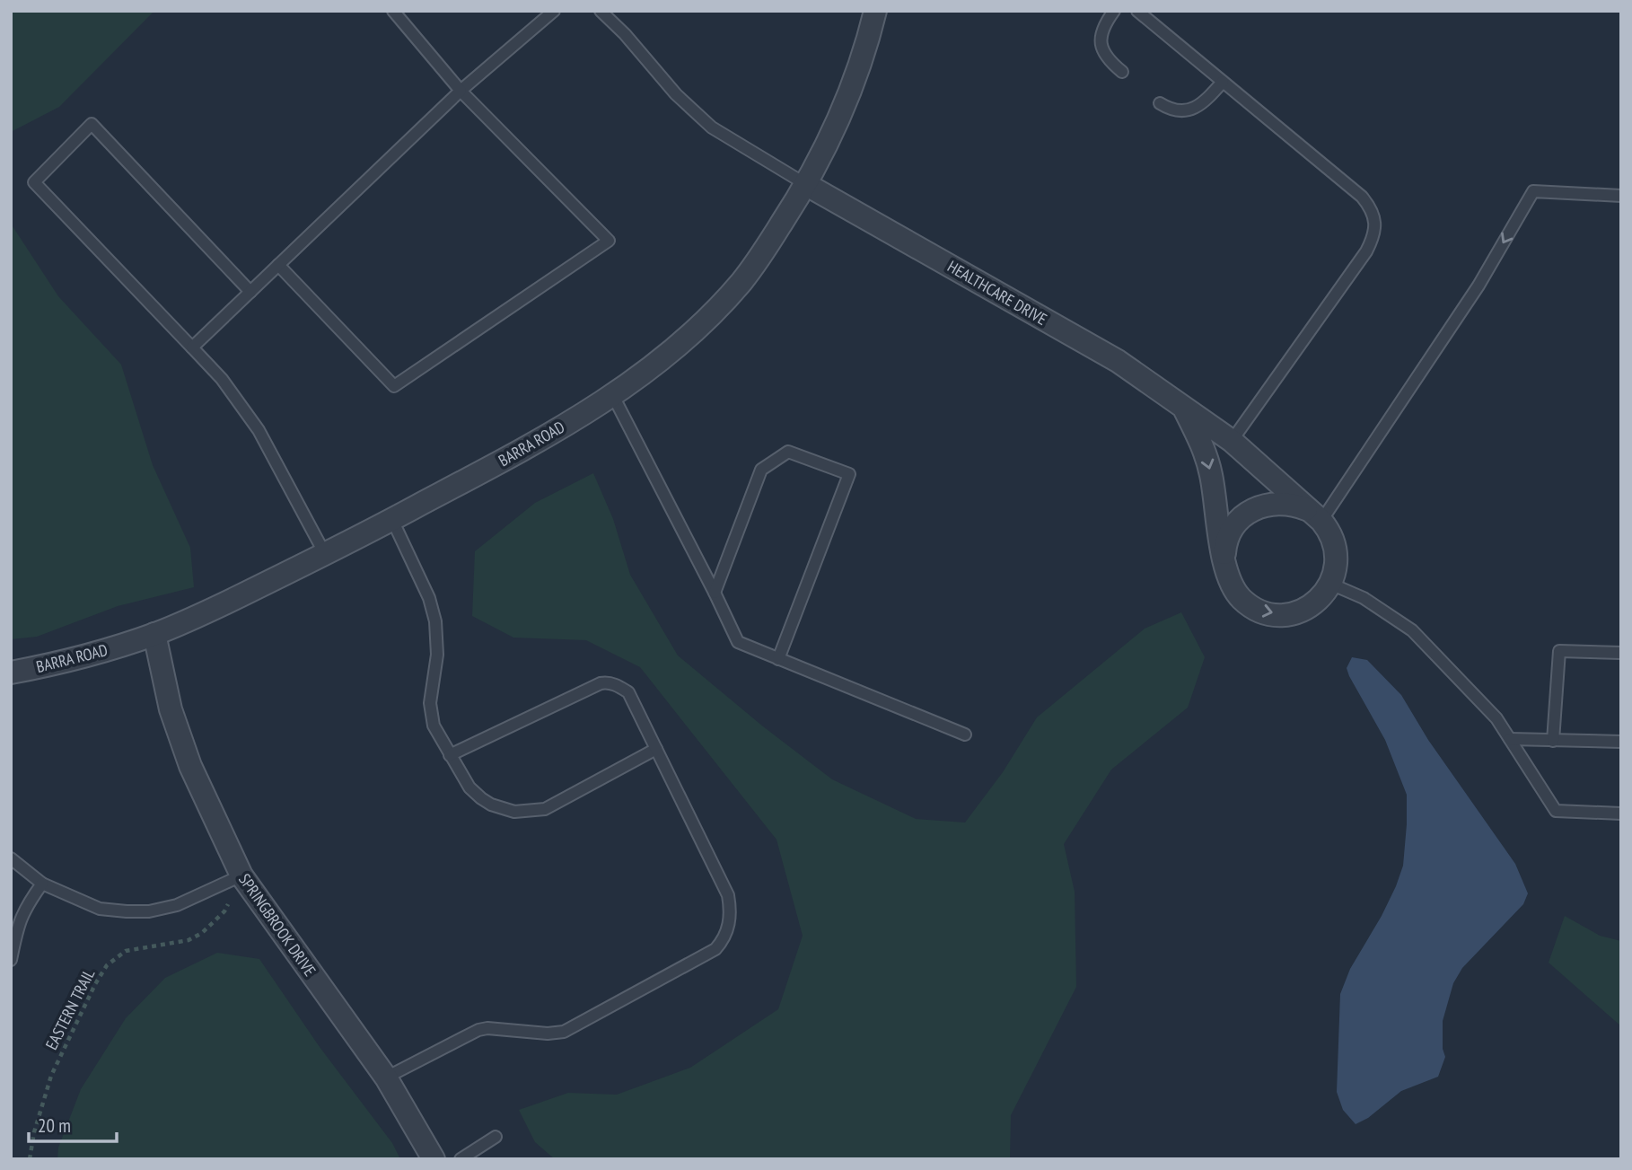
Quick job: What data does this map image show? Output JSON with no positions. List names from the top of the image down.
{
  "streets": {
    "street": ["HEALTHCARE DRIVE", "BARRA ROAD", "SPRINGBROOK DRIVE"],
    "path": ["EASTERN TRAIL"]
  },
  "crossings": [
    ["HEALTHCARE DRIVE", "BARRA ROAD"],
    ["BARRA ROAD", "SPRINGBROOK DRIVE"],
    ["SPRINGBROOK DRIVE", "EASTERN TRAIL"]
  ],
  "scale_bar": "20 m"
}
